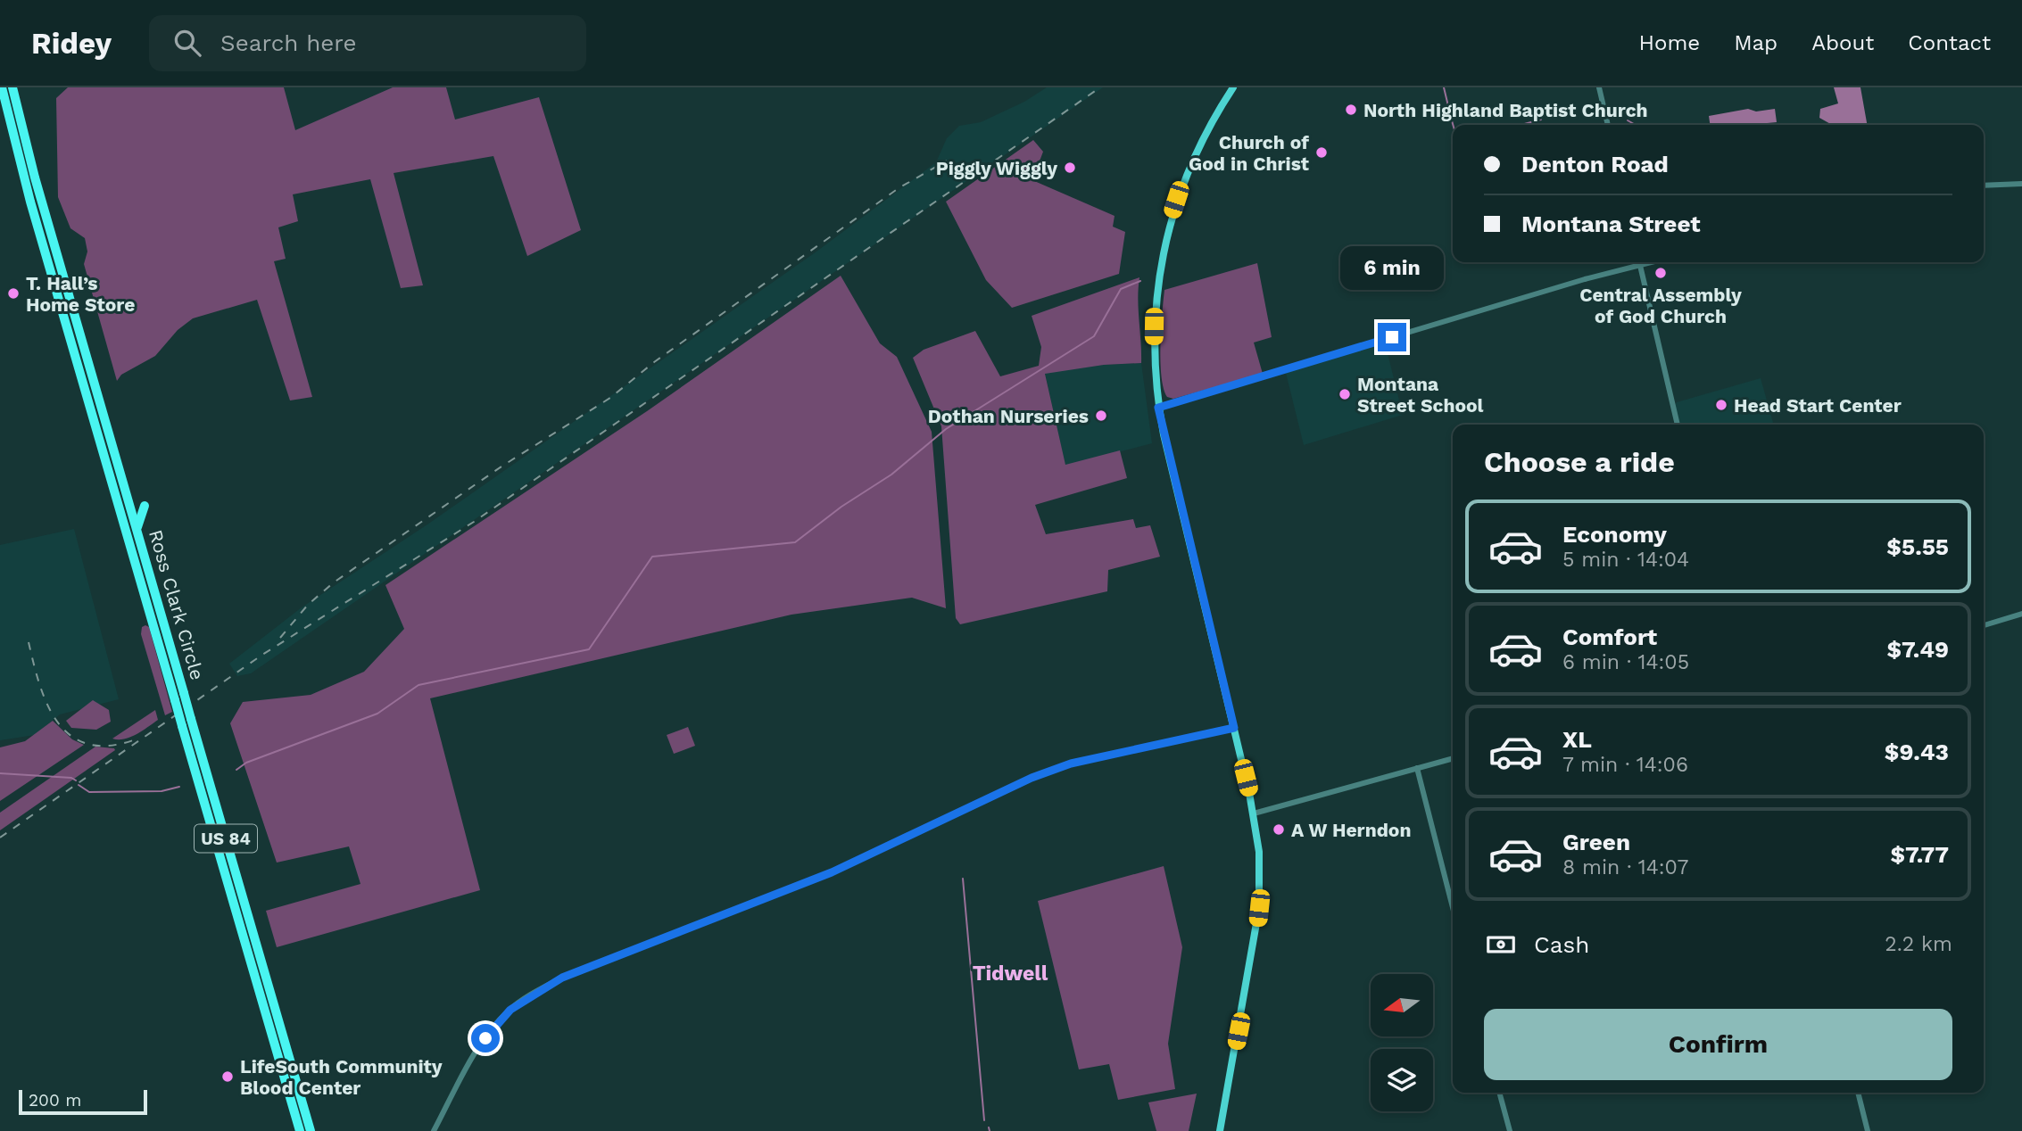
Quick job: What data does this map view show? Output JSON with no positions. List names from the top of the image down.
{
  "streets": {
    "highway": ["Ross Clark Circle", "US 84"]
  },
  "districts": ["Tidwell"],
  "places": [
    "North Highland Baptist Church",
    "Church of God in Christ",
    "Piggly Wiggly",
    "Central Assembly of God Church",
    "T. Hall’s Home Store",
    "Montana Street School",
    "Head Start Center",
    "Dothan Nurseries",
    "A W Herndon",
    "LifeSouth Community Blood Center"
  ],
  "scale_bar": "200 m",
  "north": "left",
  "page": {
    "header": "Ridey",
    "search": "Search here",
    "nav": [
      "Home",
      "Map",
      "About",
      "Contact"
    ],
    "banner": ["Denton Road", "Montana Street"],
    "bubble": "6 min",
    "heading": "Choose a ride",
    "list": [
      {
        "name": "Economy",
        "note": "5 min · 14:04",
        "value": "$5.55"
      },
      {
        "name": "Comfort",
        "note": "6 min · 14:05",
        "value": "$7.49"
      },
      {
        "name": "XL",
        "note": "7 min · 14:06",
        "value": "$9.43"
      },
      {
        "name": "Green",
        "note": "8 min · 14:07",
        "value": "$7.77"
      }
    ],
    "pay": ["Cash", "2.2 km"],
    "buttons": "Confirm",
    "scale": "200 m"
  }
}
